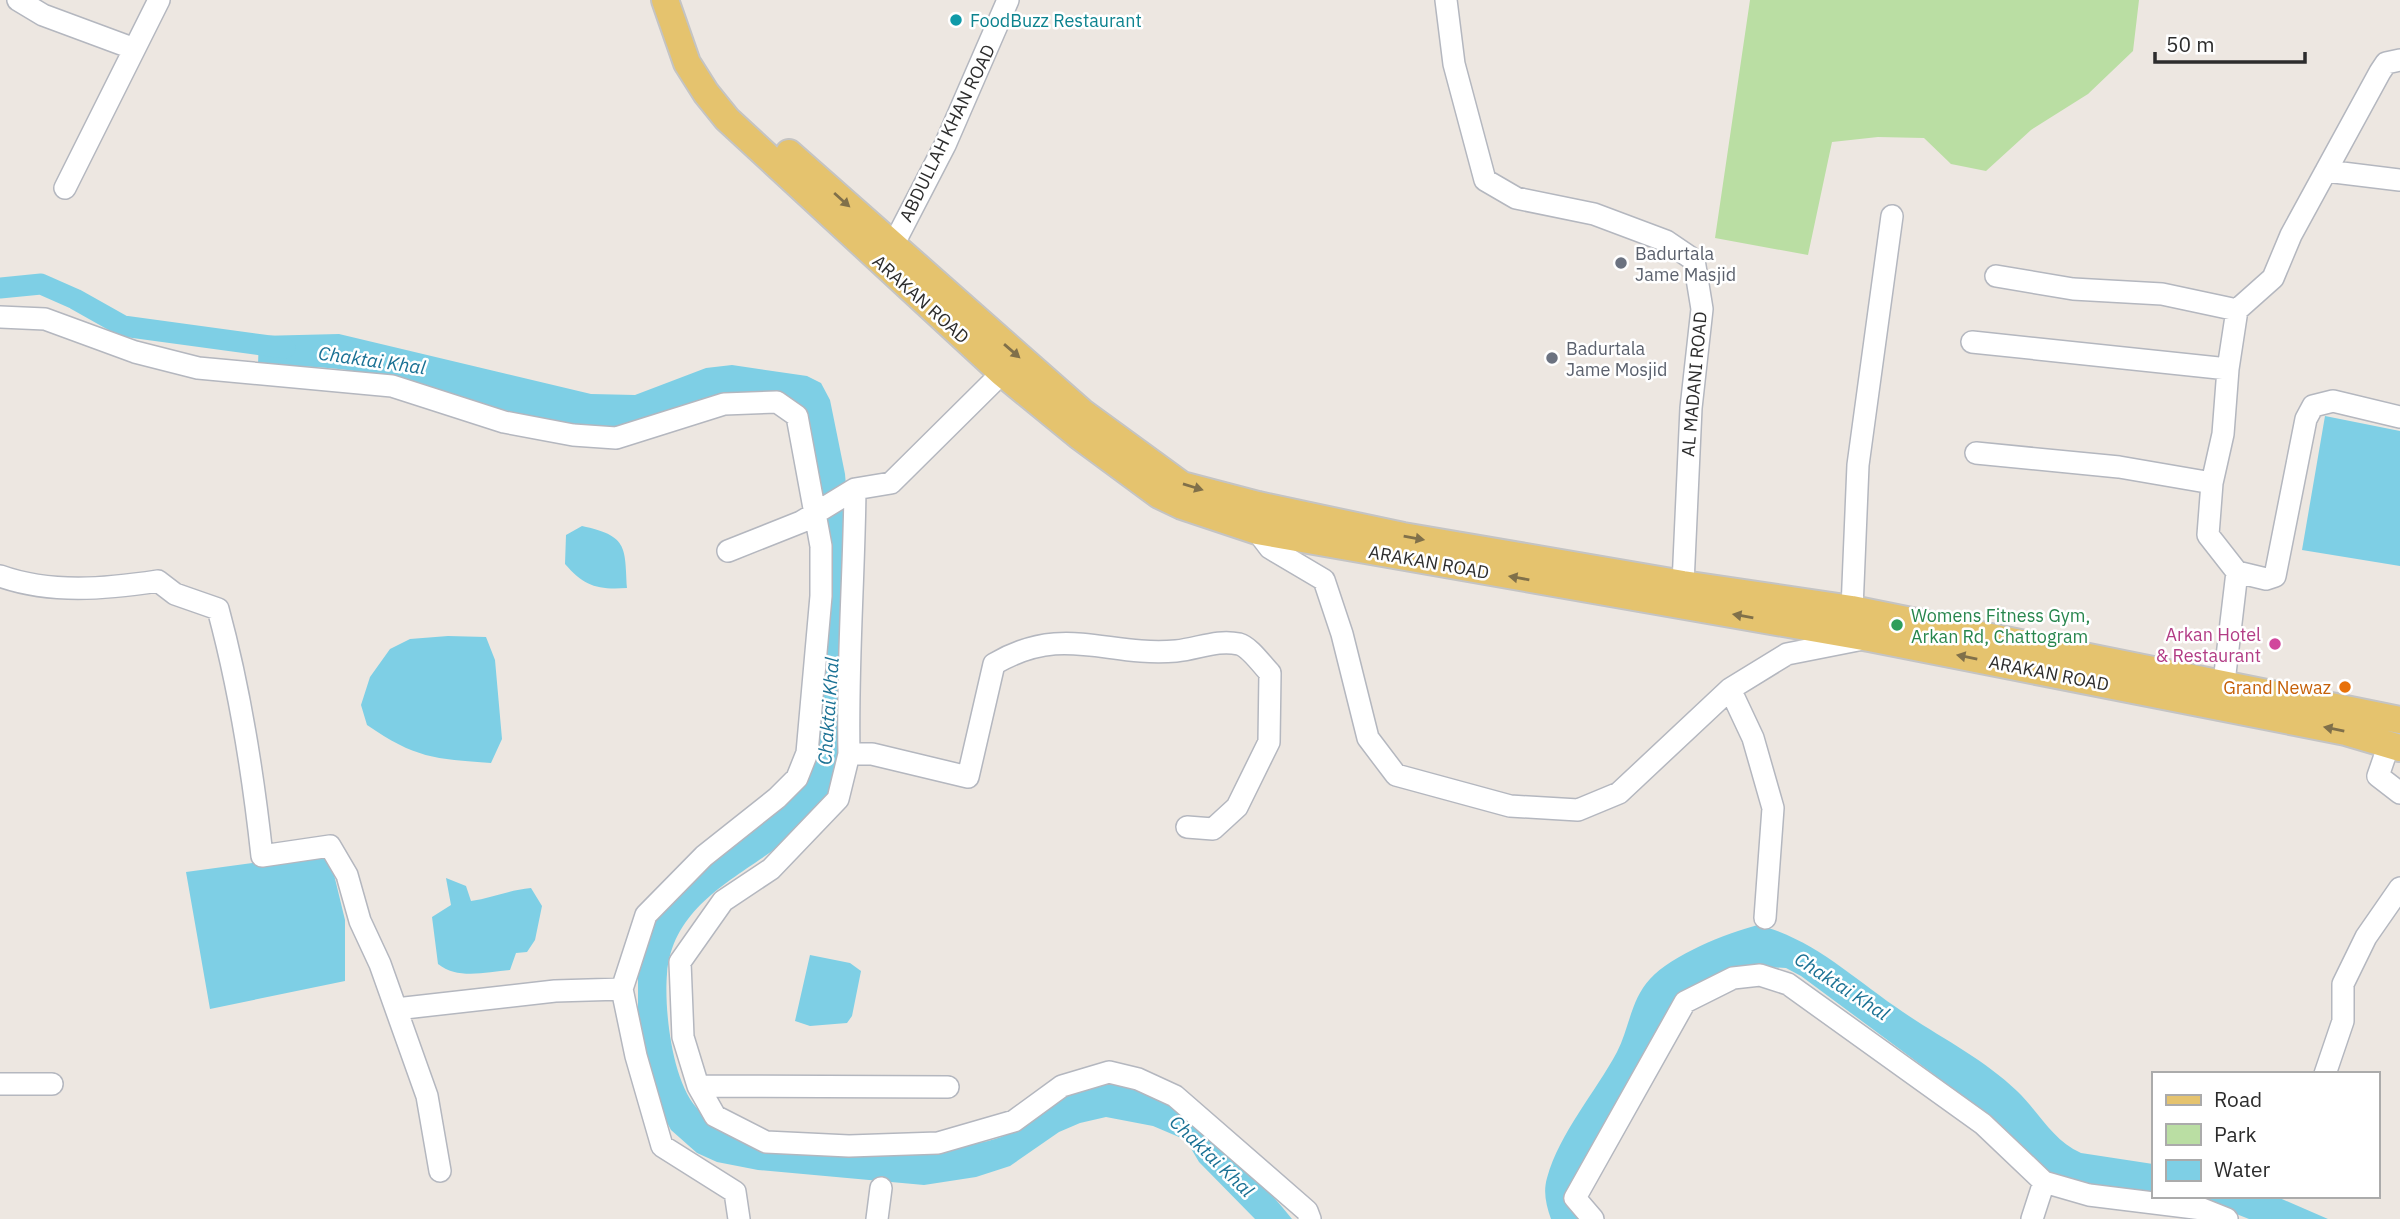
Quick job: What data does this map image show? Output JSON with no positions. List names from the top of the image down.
{
  "streets": {
    "main road": ["ARAKAN ROAD"],
    "street": ["ABDULLAH KHAN ROAD", "AL MADANI ROAD"]
  },
  "crossings": [
    ["ABDULLAH KHAN ROAD", "ARAKAN ROAD"],
    ["ARAKAN ROAD", "AL MADANI ROAD"]
  ],
  "water": ["Chaktai Khal"],
  "places": [
    "FoodBuzz Restaurant",
    "Badurtala Jame Masjid",
    "Badurtala Jame Mosjid",
    "Womens Fitness Gym, Arkan Rd, Chattogram",
    "Arkan Hotel & Restaurant",
    "Grand Newaz"
  ],
  "legend": ["Road", "Park", "Water"],
  "scale_bar": "50 m"
}
